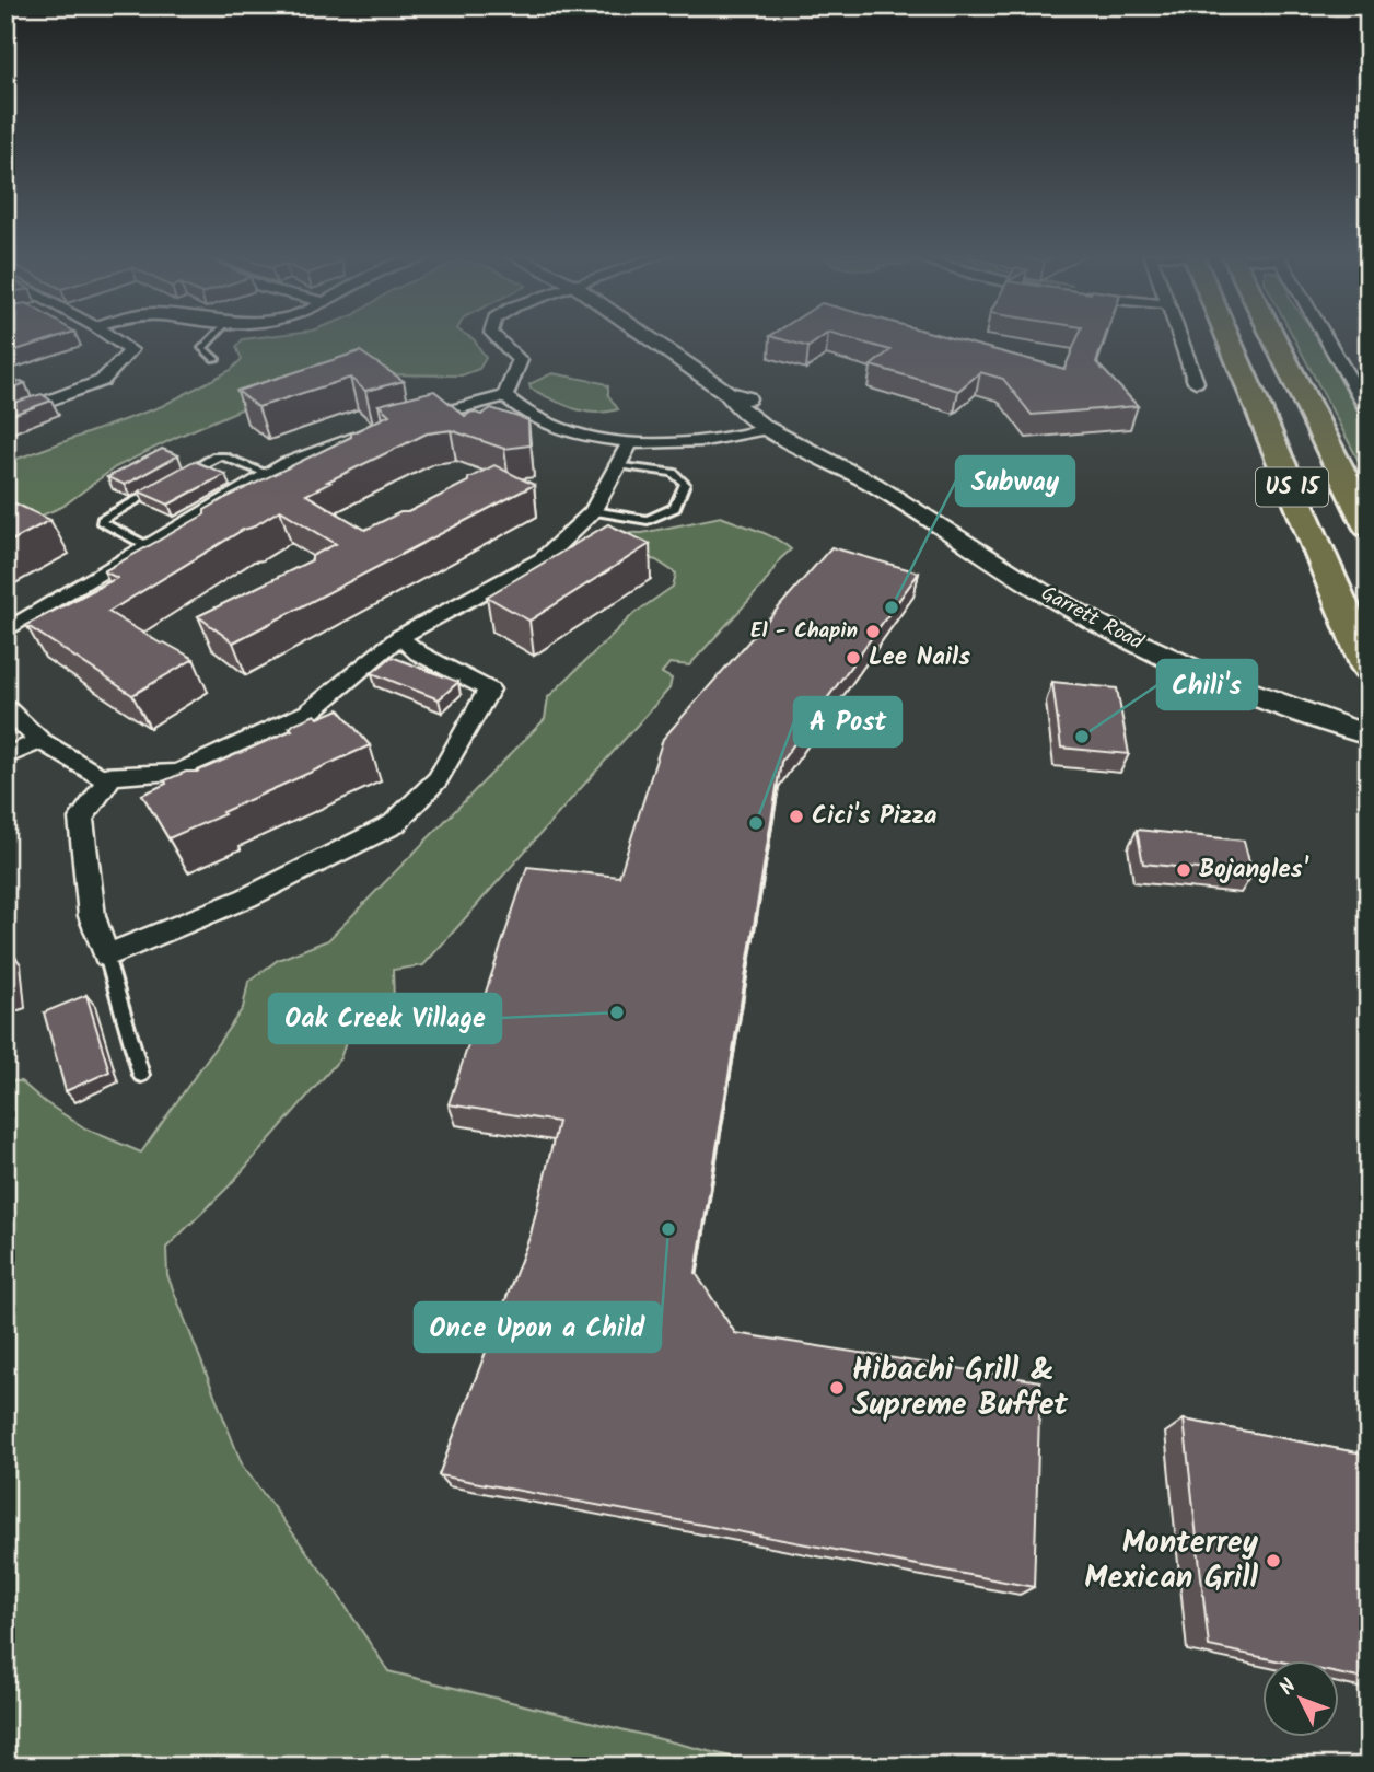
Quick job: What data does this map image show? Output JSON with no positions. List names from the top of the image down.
{
  "streets": {
    "highway": ["US 15"],
    "street": ["Garrett Road"]
  },
  "places": [
    "Subway",
    "El - Chapin",
    "Lee Nails",
    "Chili's",
    "Cici's Pizza",
    "A Post",
    "Bojangles'",
    "Oak Creek Village",
    "Once Upon a Child",
    "Hibachi Grill & Supreme Buffet",
    "Monterrey Mexican Grill"
  ],
  "north": "top left"
}
